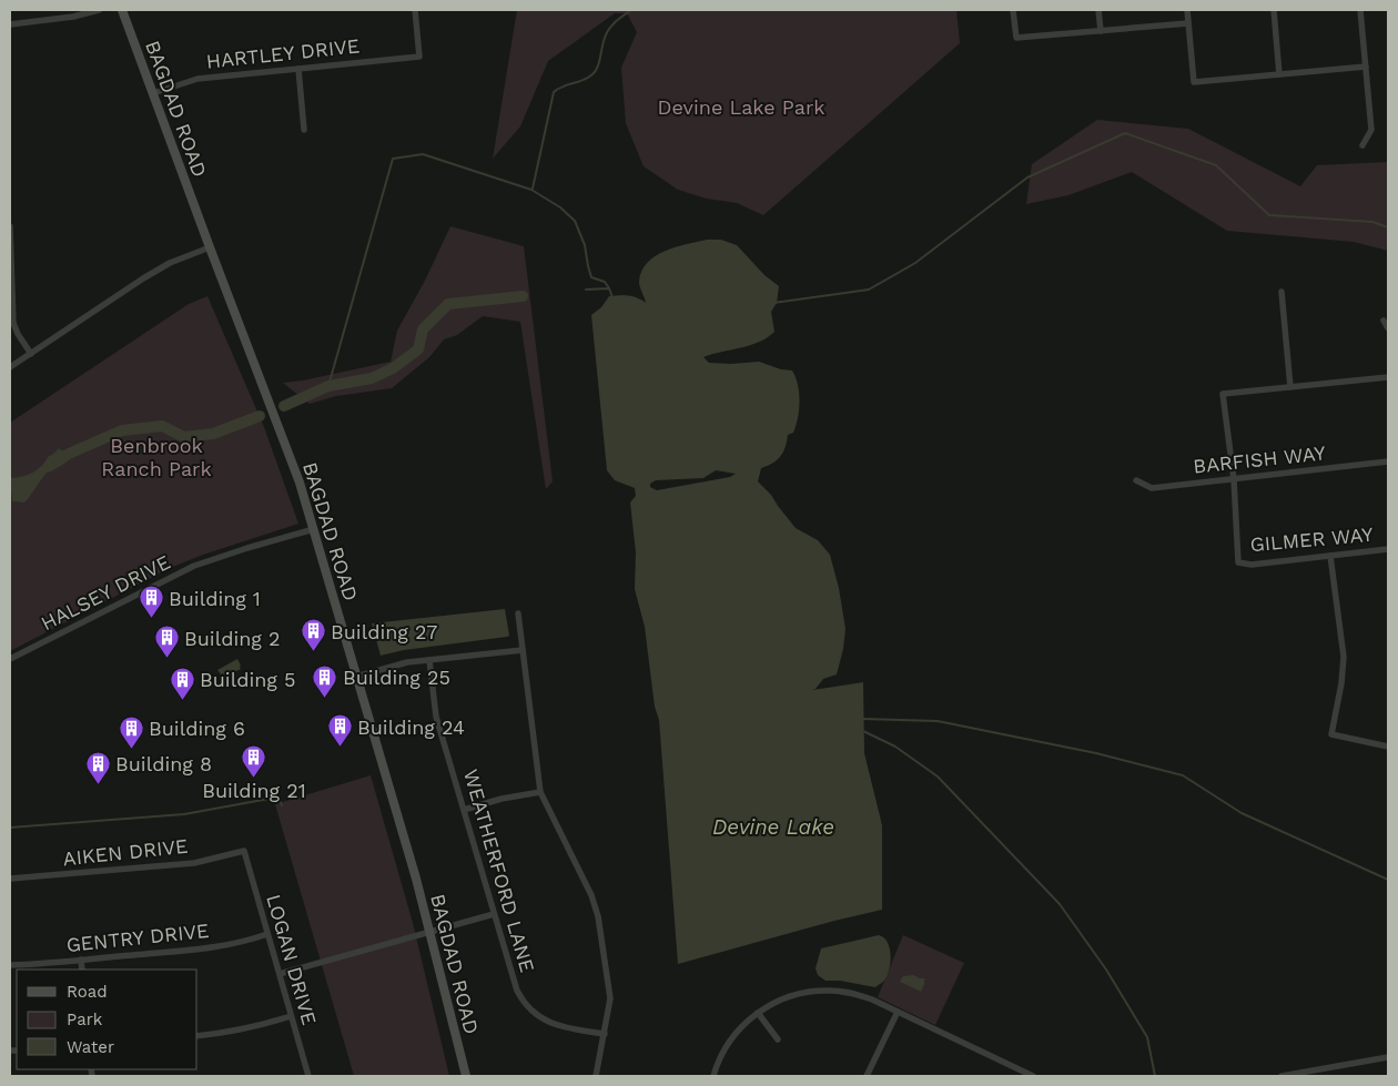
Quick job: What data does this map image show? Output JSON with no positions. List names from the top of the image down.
{
  "streets": {
    "street": [
      "HARTLEY DRIVE",
      "BAGDAD ROAD",
      "BARFISH WAY",
      "GILMER WAY",
      "HALSEY DRIVE",
      "AIKEN DRIVE",
      "WEATHERFORD LANE",
      "GENTRY DRIVE",
      "LOGAN DRIVE"
    ]
  },
  "crossings": [
    ["HARTLEY DRIVE", "BAGDAD ROAD"],
    ["BAGDAD ROAD", "HALSEY DRIVE"],
    ["BARFISH WAY", "GILMER WAY"],
    ["AIKEN DRIVE", "LOGAN DRIVE"],
    ["GENTRY DRIVE", "LOGAN DRIVE"]
  ],
  "water": ["Devine Lake"],
  "parks": ["Devine Lake Park", "Benbrook Ranch Park"],
  "places": {
    "building": [
      "Building 1",
      "Building 27",
      "Building 2",
      "Building 25",
      "Building 5",
      "Building 24",
      "Building 6",
      "Building 21",
      "Building 8"
    ]
  },
  "legend": ["Road", "Park", "Water"]
}
